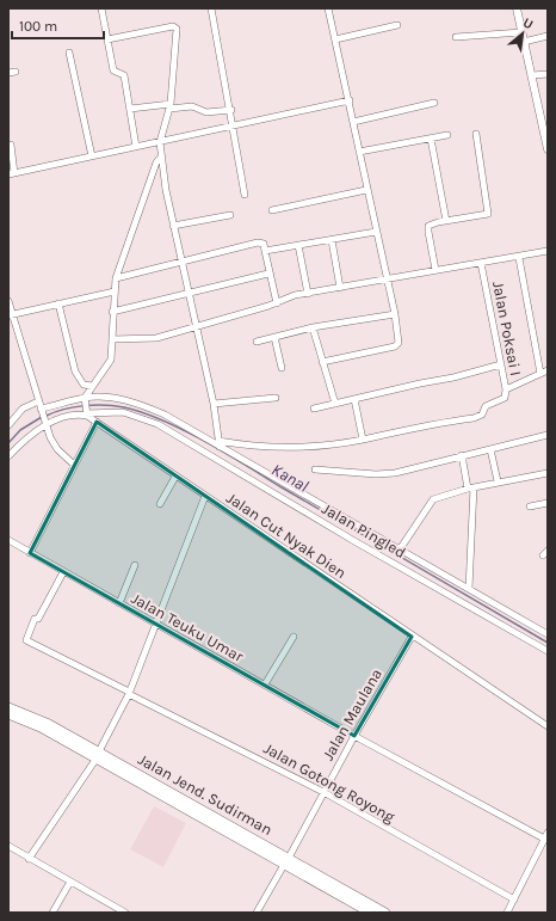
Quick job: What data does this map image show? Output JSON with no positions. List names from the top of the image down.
{
  "streets": {
    "highway": ["Jalan Jend. Sudirman"],
    "street": [
      "Jalan Poksai I",
      "Jalan Pingled",
      "Jalan Cut Nyak Dien",
      "Jalan Teuku Umar",
      "Jalan Maulana",
      "Jalan Gotong Royong"
    ]
  },
  "crossings": [
    ["Jalan Pingled", "Jalan Cut Nyak Dien"],
    ["Jalan Cut Nyak Dien", "Jalan Maulana"],
    ["Jalan Teuku Umar", "Jalan Maulana"],
    ["Jalan Teuku Umar", "Jalan Gotong Royong"],
    ["Jalan Maulana", "Jalan Gotong Royong"],
    ["Jalan Maulana", "Jalan Jend. Sudirman"]
  ],
  "water": ["Kanal"],
  "scale_bar": "100 m",
  "north": "top right"
}
